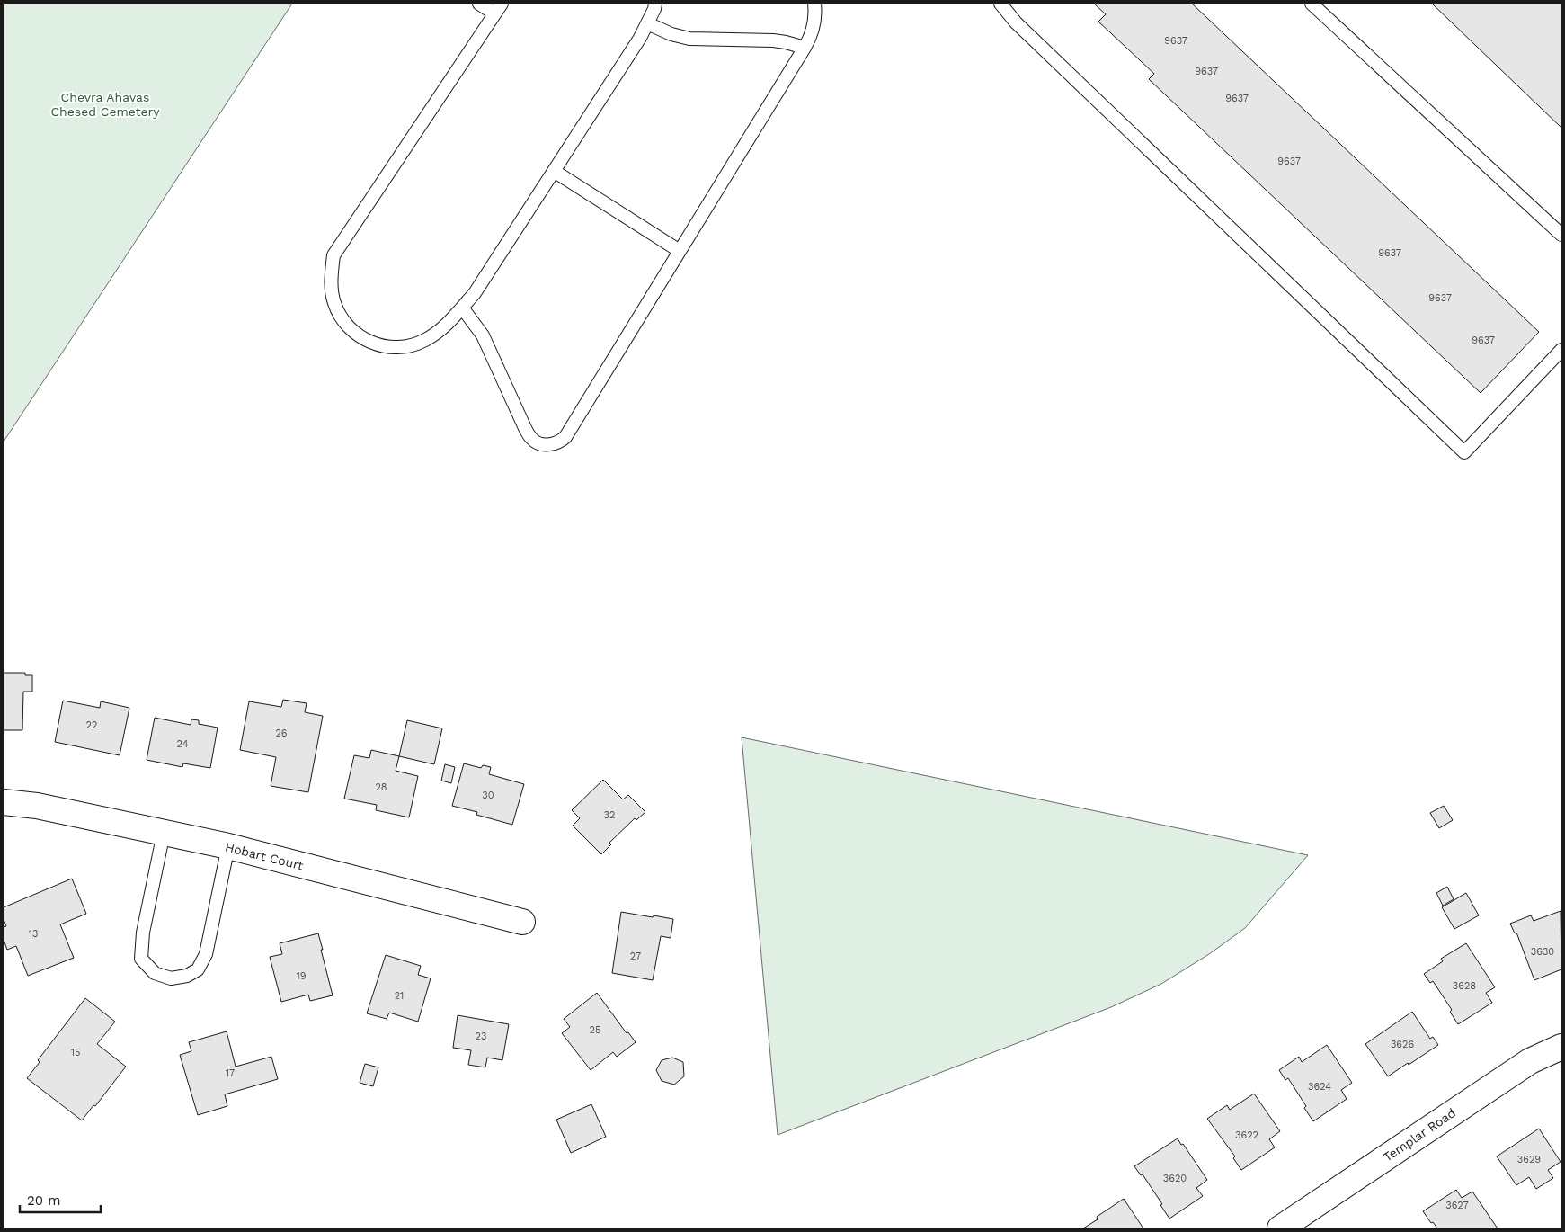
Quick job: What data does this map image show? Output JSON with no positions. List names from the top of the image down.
{
  "streets": {
    "street": ["Hobart Court", "Templar Road"]
  },
  "parks": ["Chevra Ahavas Chesed Cemetery"],
  "house_numbers": [
    "9637",
    "9637",
    "9637",
    "9637",
    "9637",
    "9637",
    "9637",
    "22",
    "26",
    "24",
    "28",
    "30",
    "32",
    "13",
    "3630",
    "27",
    "19",
    "3628",
    "21",
    "25",
    "23",
    "3626",
    "15",
    "17",
    "3624",
    "3622",
    "3629",
    "3620",
    "3627"
  ],
  "scale_bar": "20 m"
}
